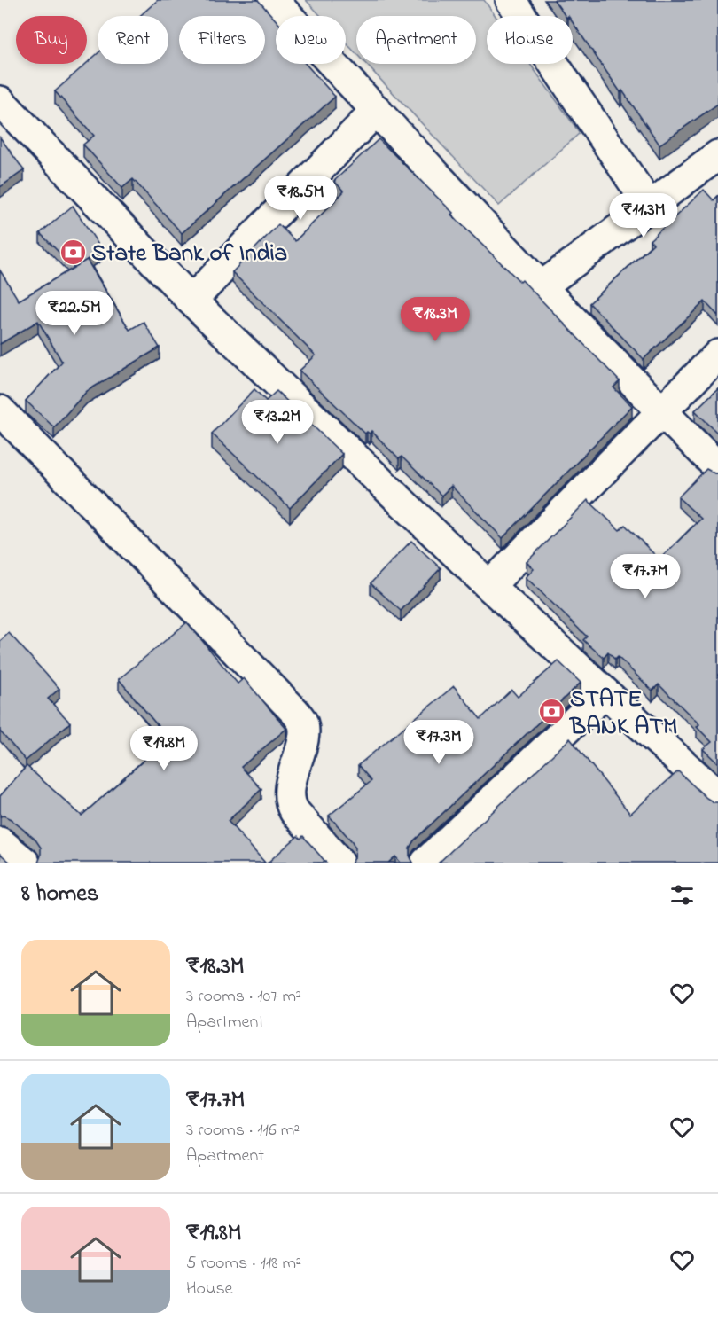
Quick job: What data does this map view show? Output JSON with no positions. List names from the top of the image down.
{
  "places": {
    "bank": ["State Bank of India", "STATE BANK ATM"]
  },
  "page": {
    "chip": [
      "Buy",
      "Rent",
      "Filters",
      "New",
      "Apartment",
      "House"
    ],
    "price": [
      "₹18.5M",
      "₹11.3M",
      "₹22.5M",
      "₹18.3M",
      "₹13.2M",
      "₹17.7M",
      "₹17.3M",
      "₹19.8M"
    ],
    "heading": "8 homes",
    "list": [
      {
        "name": "₹18.3M",
        "note": "3 rooms · 107 m² · Apartment"
      },
      {
        "name": "₹17.7M",
        "note": "3 rooms · 116 m² · Apartment"
      },
      {
        "name": "₹19.8M",
        "note": "5 rooms · 118 m² · House"
      }
    ]
  }
}
